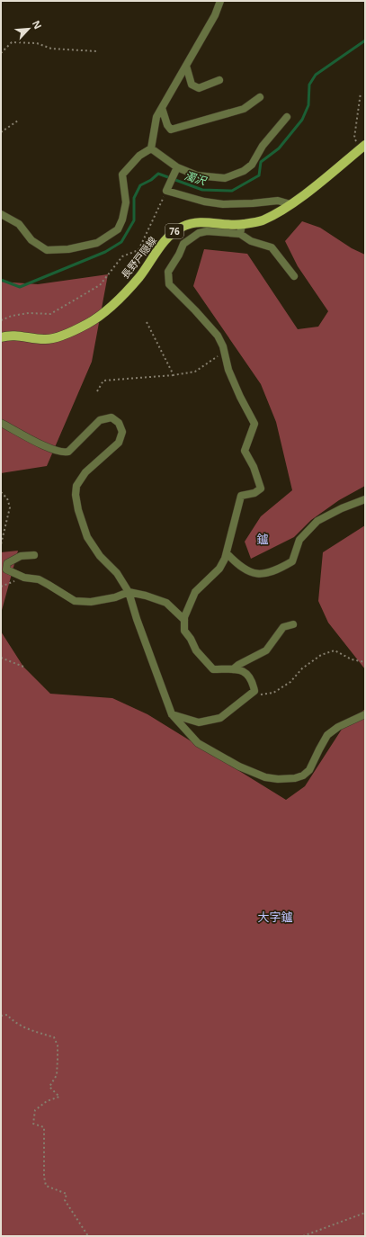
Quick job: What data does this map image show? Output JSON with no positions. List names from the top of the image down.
{
  "streets": {
    "main road": ["76", "長野戸隠線"]
  },
  "districts": ["鑪", "大字鑪"],
  "water": ["濁沢"],
  "north": "top right"
}
